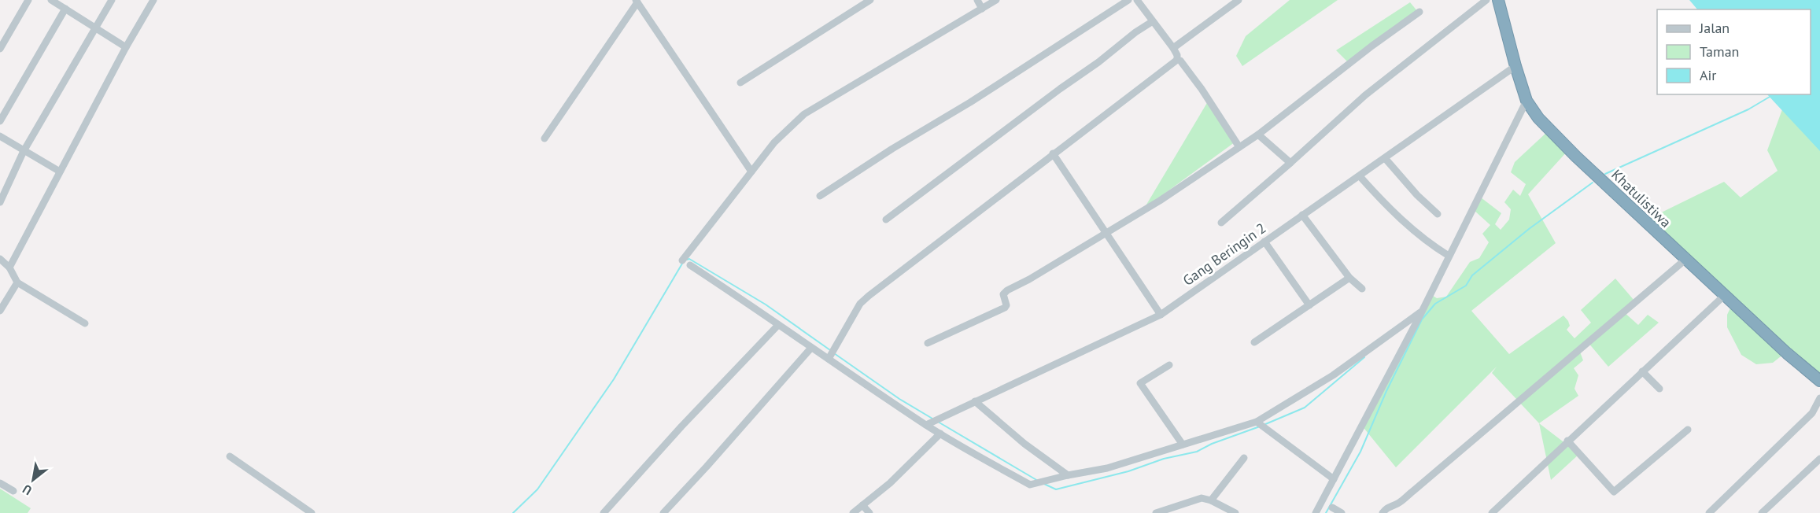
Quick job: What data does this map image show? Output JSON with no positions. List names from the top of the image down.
{
  "streets": {
    "highway": ["Khatulistiwa"],
    "street": ["Gang Beringin 2"]
  },
  "crossings": [
    ["Khatulistiwa", "Gang Beringin 2"]
  ],
  "legend": ["Jalan", "Taman", "Air"],
  "north": "bottom left"
}
